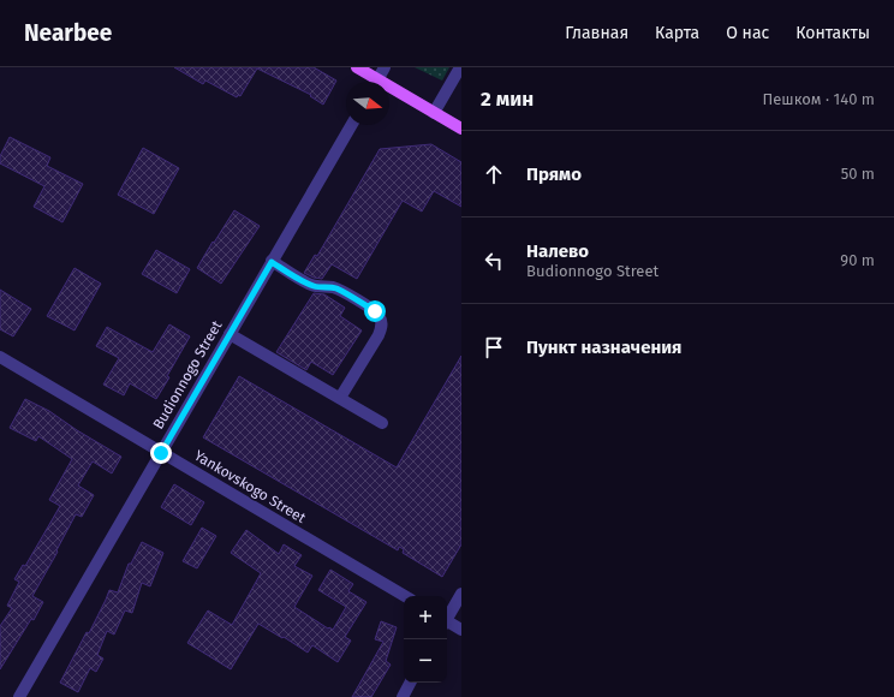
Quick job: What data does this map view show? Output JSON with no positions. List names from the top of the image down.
{
  "streets": {
    "street": ["Budionnogo Street", "Yankovskogo Street"]
  },
  "crossings": [
    ["Budionnogo Street", "Yankovskogo Street"]
  ],
  "north": "right",
  "page": {
    "header": "Nearbee",
    "nav": [
      "Главная",
      "Карта",
      "О нас",
      "Контакты"
    ],
    "heading": ["2 мин", "Пешком · 140 m"],
    "list": [
      ["Прямо", "50 m"],
      ["Налево", "Budionnogo Street", "90 m"],
      "Пункт назначения"
    ],
    "map_buttons": ["+", "−"]
  }
}
